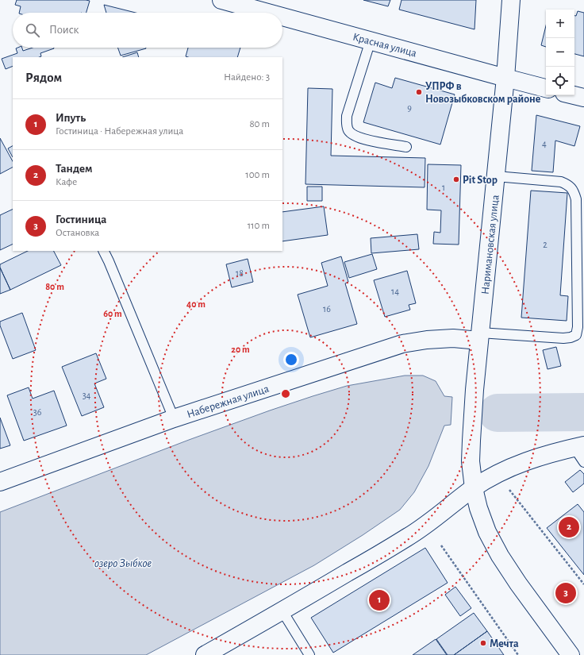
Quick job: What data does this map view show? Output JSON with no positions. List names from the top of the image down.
{
  "streets": {
    "street": ["Красная улица", "Наримановская улица", "Набережная улица"]
  },
  "crossings": [
    ["Красная улица", "Наримановская улица"],
    ["Наримановская улица", "Набережная улица"]
  ],
  "water": ["озеро Зыбкое"],
  "places": ["УПРФ в Новозыбковском районе", "Pit Stop", "Мечта"],
  "house_numbers": [
    "9",
    "4",
    "1",
    "2",
    "18",
    "14",
    "16",
    "34",
    "36"
  ],
  "page": {
    "map_buttons": ["+", "−"],
    "search": "Поиск",
    "heading": ["Рядом", "Найдено: 3"],
    "list": [
      {
        "mark": "1",
        "name": "Ипуть",
        "note": "Гостиница · Набережная улица",
        "value": "80 m"
      },
      {
        "mark": "2",
        "name": "Тандем",
        "note": "Кафе",
        "value": "100 m"
      },
      {
        "mark": "3",
        "name": "Гостиница",
        "note": "Остановка",
        "value": "110 m"
      }
    ],
    "pins": ["2", "3", "1"]
  },
  "rings": [
    "80 m",
    "40 m",
    "60 m",
    "20 m"
  ]
}
